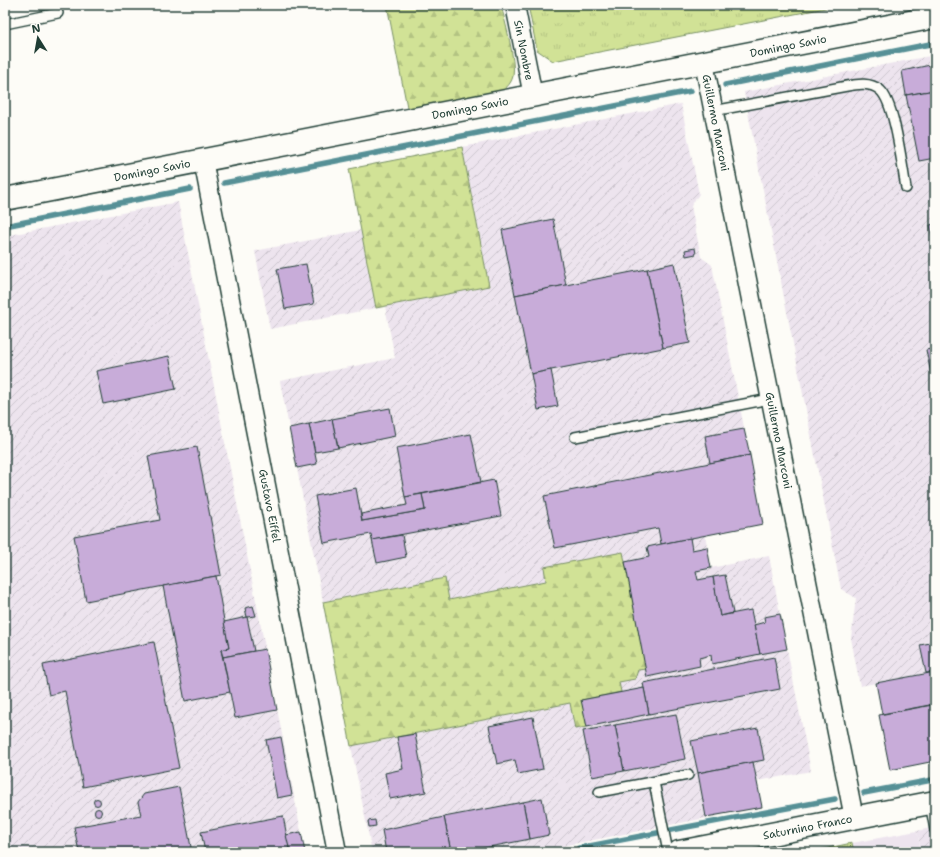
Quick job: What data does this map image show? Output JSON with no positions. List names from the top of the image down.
{
  "streets": {
    "street": [
      "Domingo Savio",
      "Sin Nombre",
      "Guillermo Marconi",
      "Gustavo Eiffel",
      "Saturnino Franco"
    ]
  },
  "crossings": [
    ["Domingo Savio", "Sin Nombre"],
    ["Domingo Savio", "Guillermo Marconi"],
    ["Domingo Savio", "Gustavo Eiffel"],
    ["Guillermo Marconi", "Saturnino Franco"]
  ],
  "north": "top"
}
